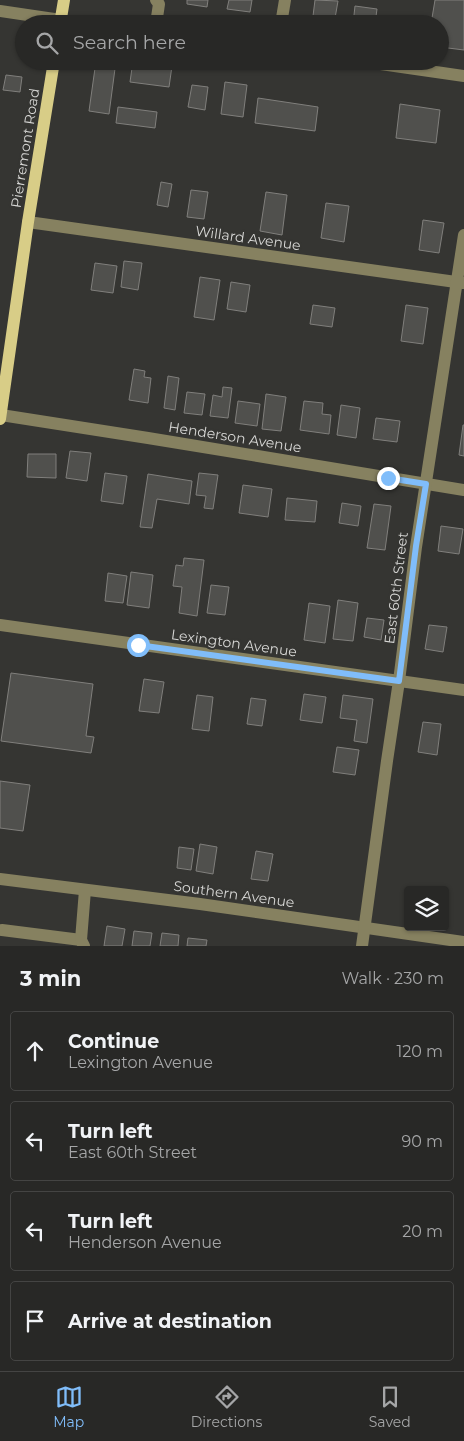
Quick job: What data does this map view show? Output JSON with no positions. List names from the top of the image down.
{
  "streets": {
    "main road": ["Pierremont Road"],
    "street": [
      "Willard Avenue",
      "Henderson Avenue",
      "East 60th Street",
      "Lexington Avenue",
      "Southern Avenue"
    ]
  },
  "crossings": [
    ["Pierremont Road", "Willard Avenue"],
    ["Pierremont Road", "Henderson Avenue"],
    ["Willard Avenue", "East 60th Street"],
    ["Henderson Avenue", "East 60th Street"],
    ["East 60th Street", "Lexington Avenue"],
    ["East 60th Street", "Southern Avenue"]
  ],
  "page": {
    "search": "Search here",
    "heading": ["3 min", "Walk · 230 m"],
    "list": [
      ["Continue", "Lexington Avenue", "120 m"],
      ["Turn left", "East 60th Street", "90 m"],
      ["Turn left", "Henderson Avenue", "20 m"],
      "Arrive at destination"
    ],
    "nav": ["Map", "Directions", "Saved"]
  }
}
